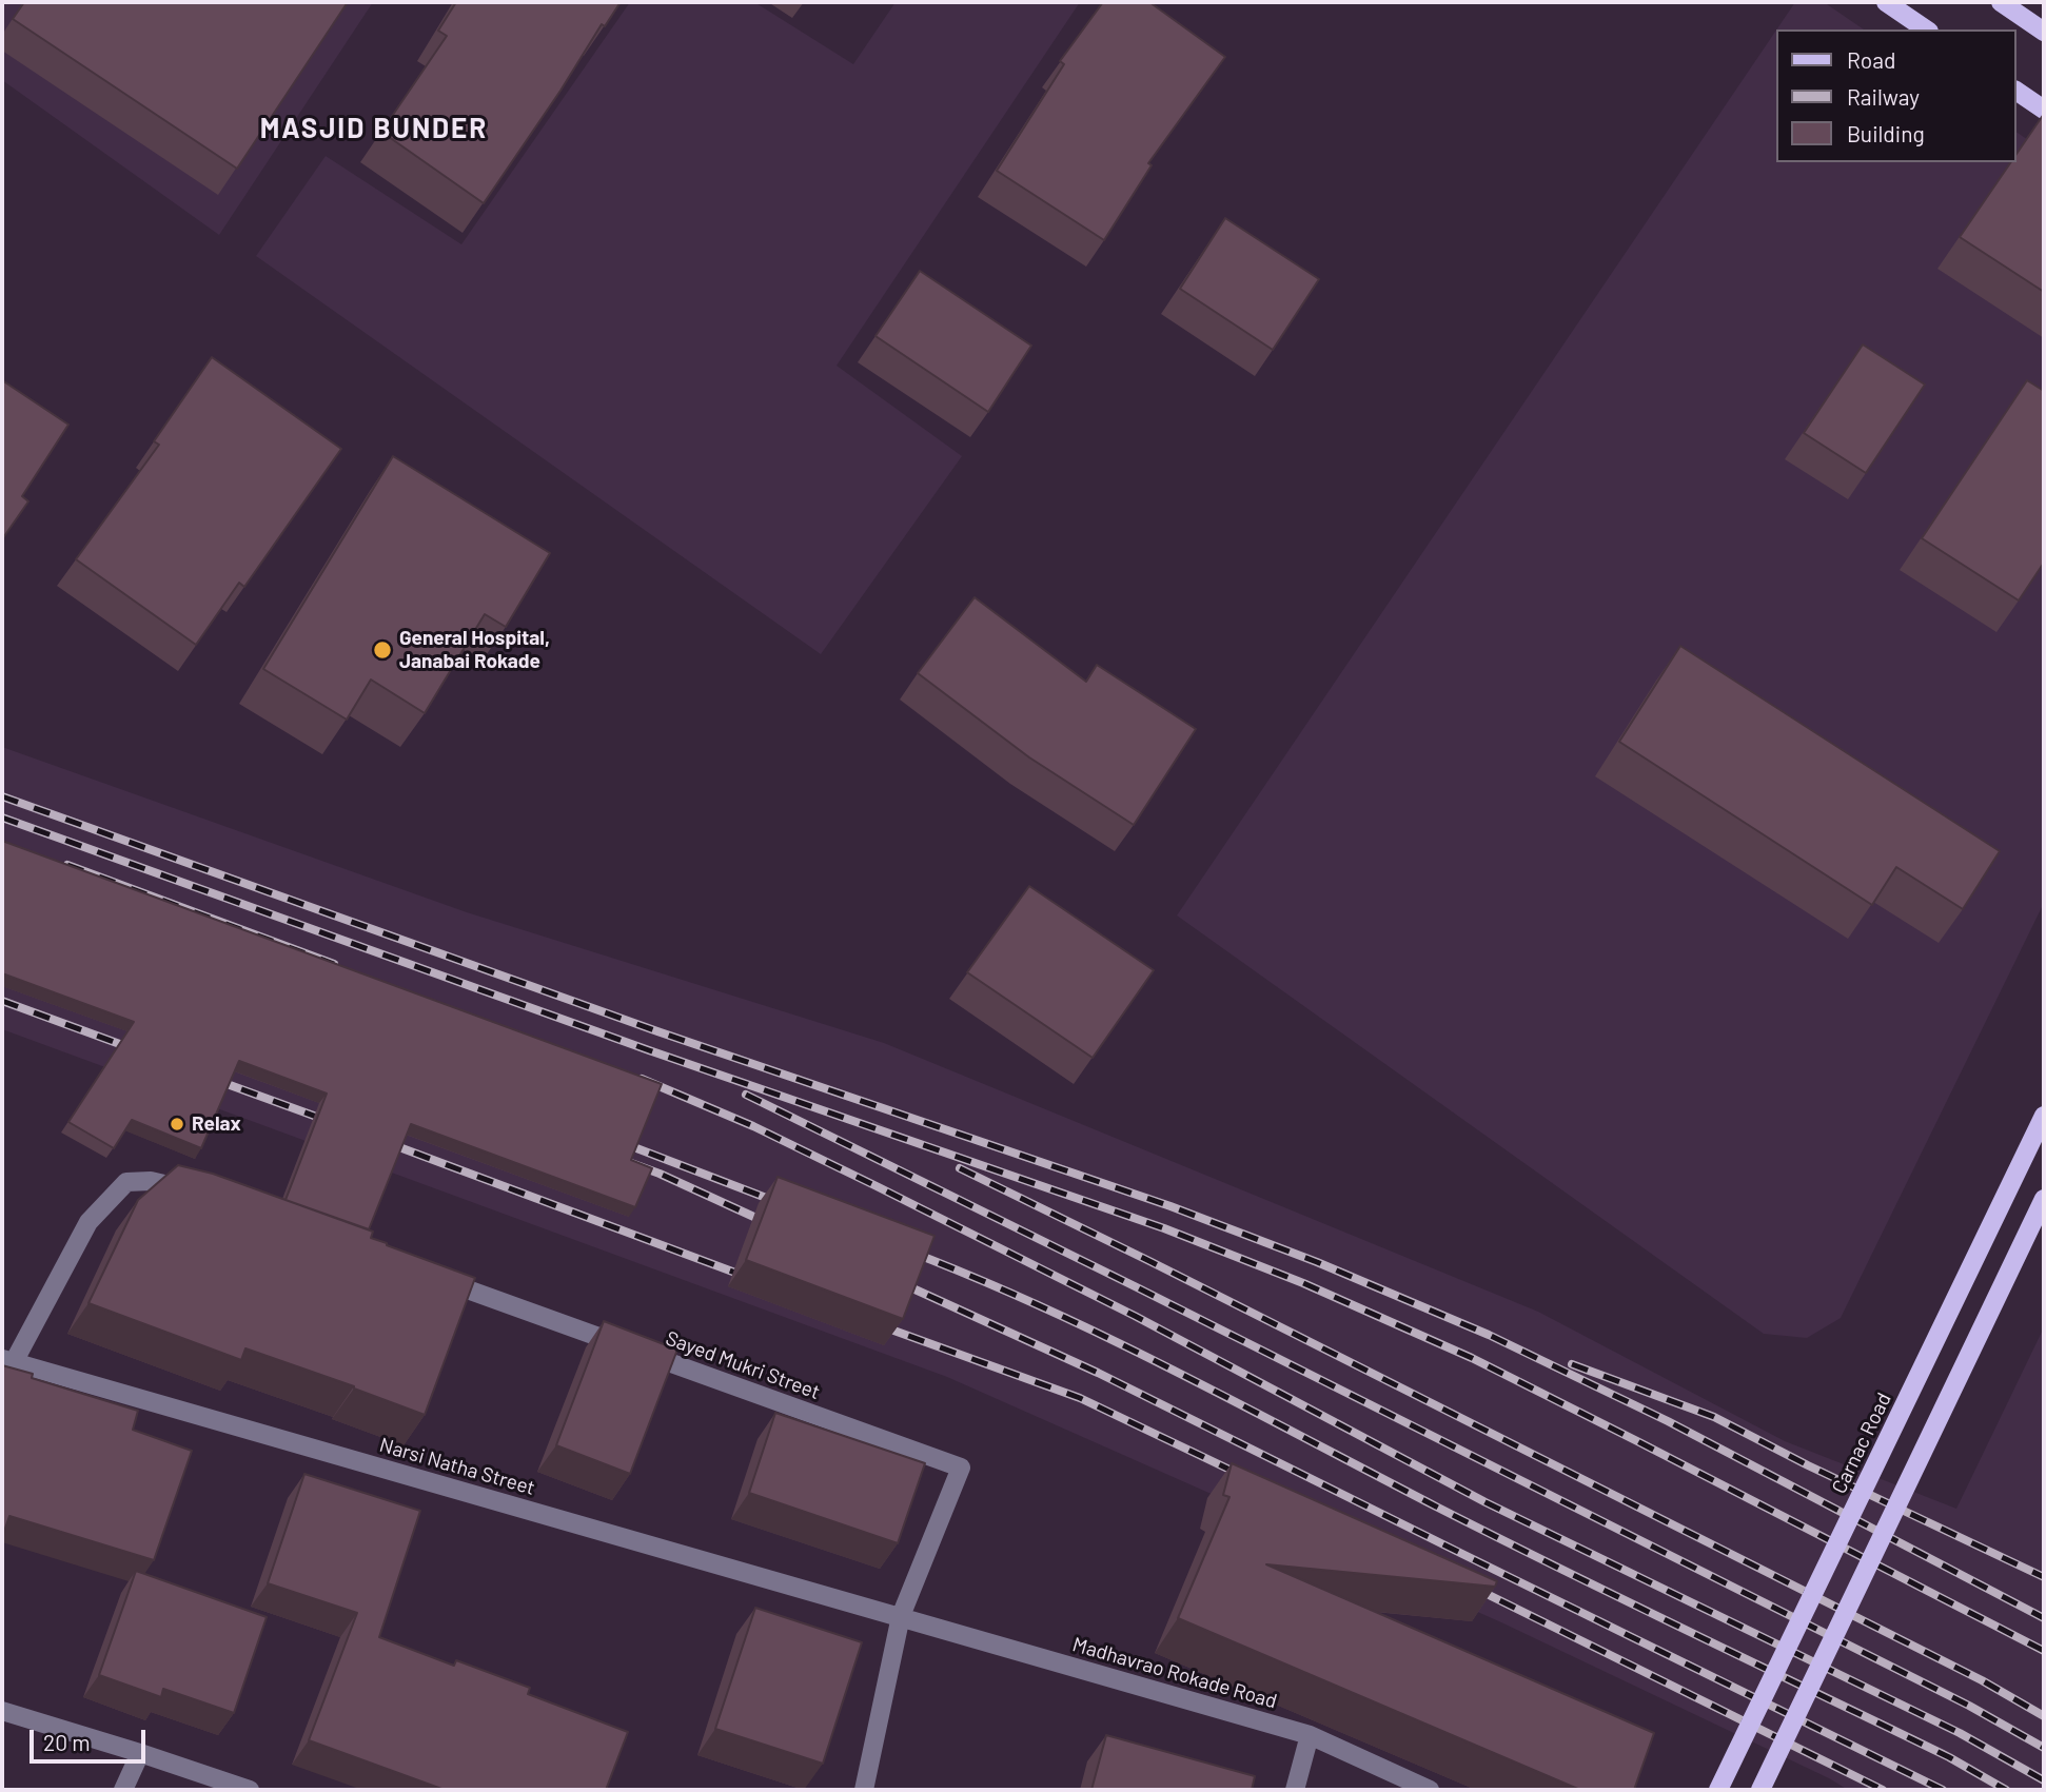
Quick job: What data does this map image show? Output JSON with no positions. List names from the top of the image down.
{
  "streets": {
    "main road": ["Carnac Road"],
    "street": ["Sayed Mukri Street", "Narsi Natha Street", "Madhavrao Rokade Road"]
  },
  "crossings": [
    ["Sayed Mukri Street", "Narsi Natha Street"],
    ["Sayed Mukri Street", "Madhavrao Rokade Road"],
    ["Narsi Natha Street", "Madhavrao Rokade Road"]
  ],
  "districts": ["MASJID BUNDER"],
  "places": ["General Hospital, Janabai Rokade", "Relax"],
  "legend": ["Road", "Railway", "Building"],
  "scale_bar": "20 m"
}
